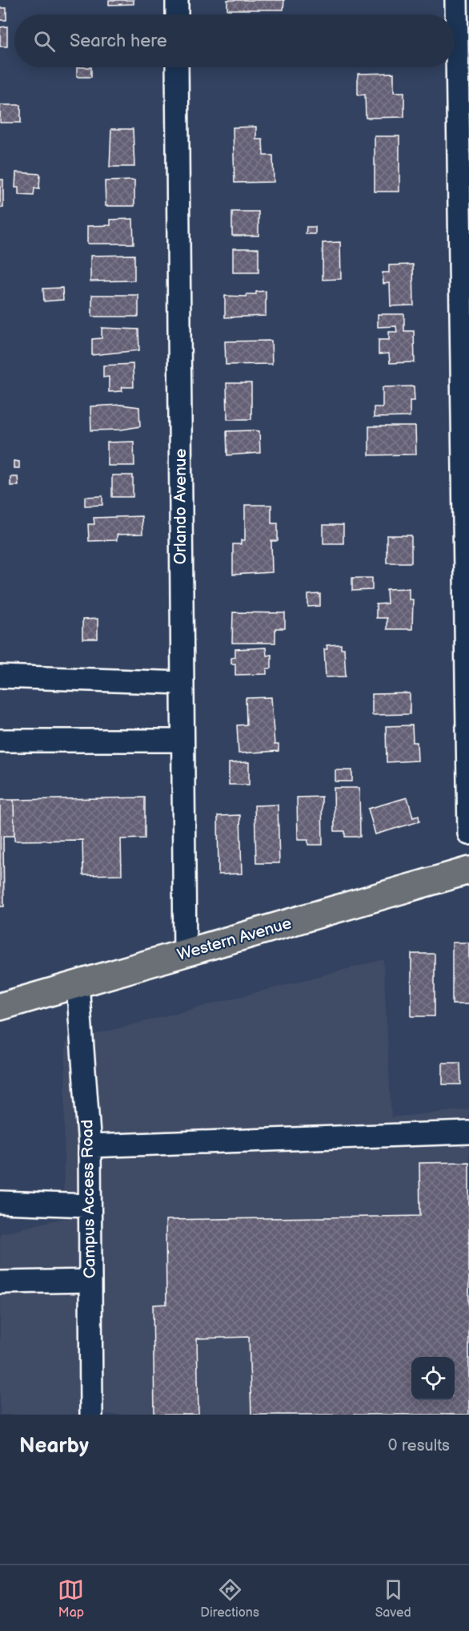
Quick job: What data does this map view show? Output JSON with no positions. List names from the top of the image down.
{
  "streets": {
    "main road": ["Western Avenue"],
    "street": ["Orlando Avenue", "Campus Access Road"]
  },
  "crossings": [
    ["Orlando Avenue", "Western Avenue"],
    ["Western Avenue", "Campus Access Road"]
  ],
  "page": {
    "search": "Search here",
    "heading": ["Nearby", "0 results"],
    "nav": ["Map", "Directions", "Saved"]
  }
}
